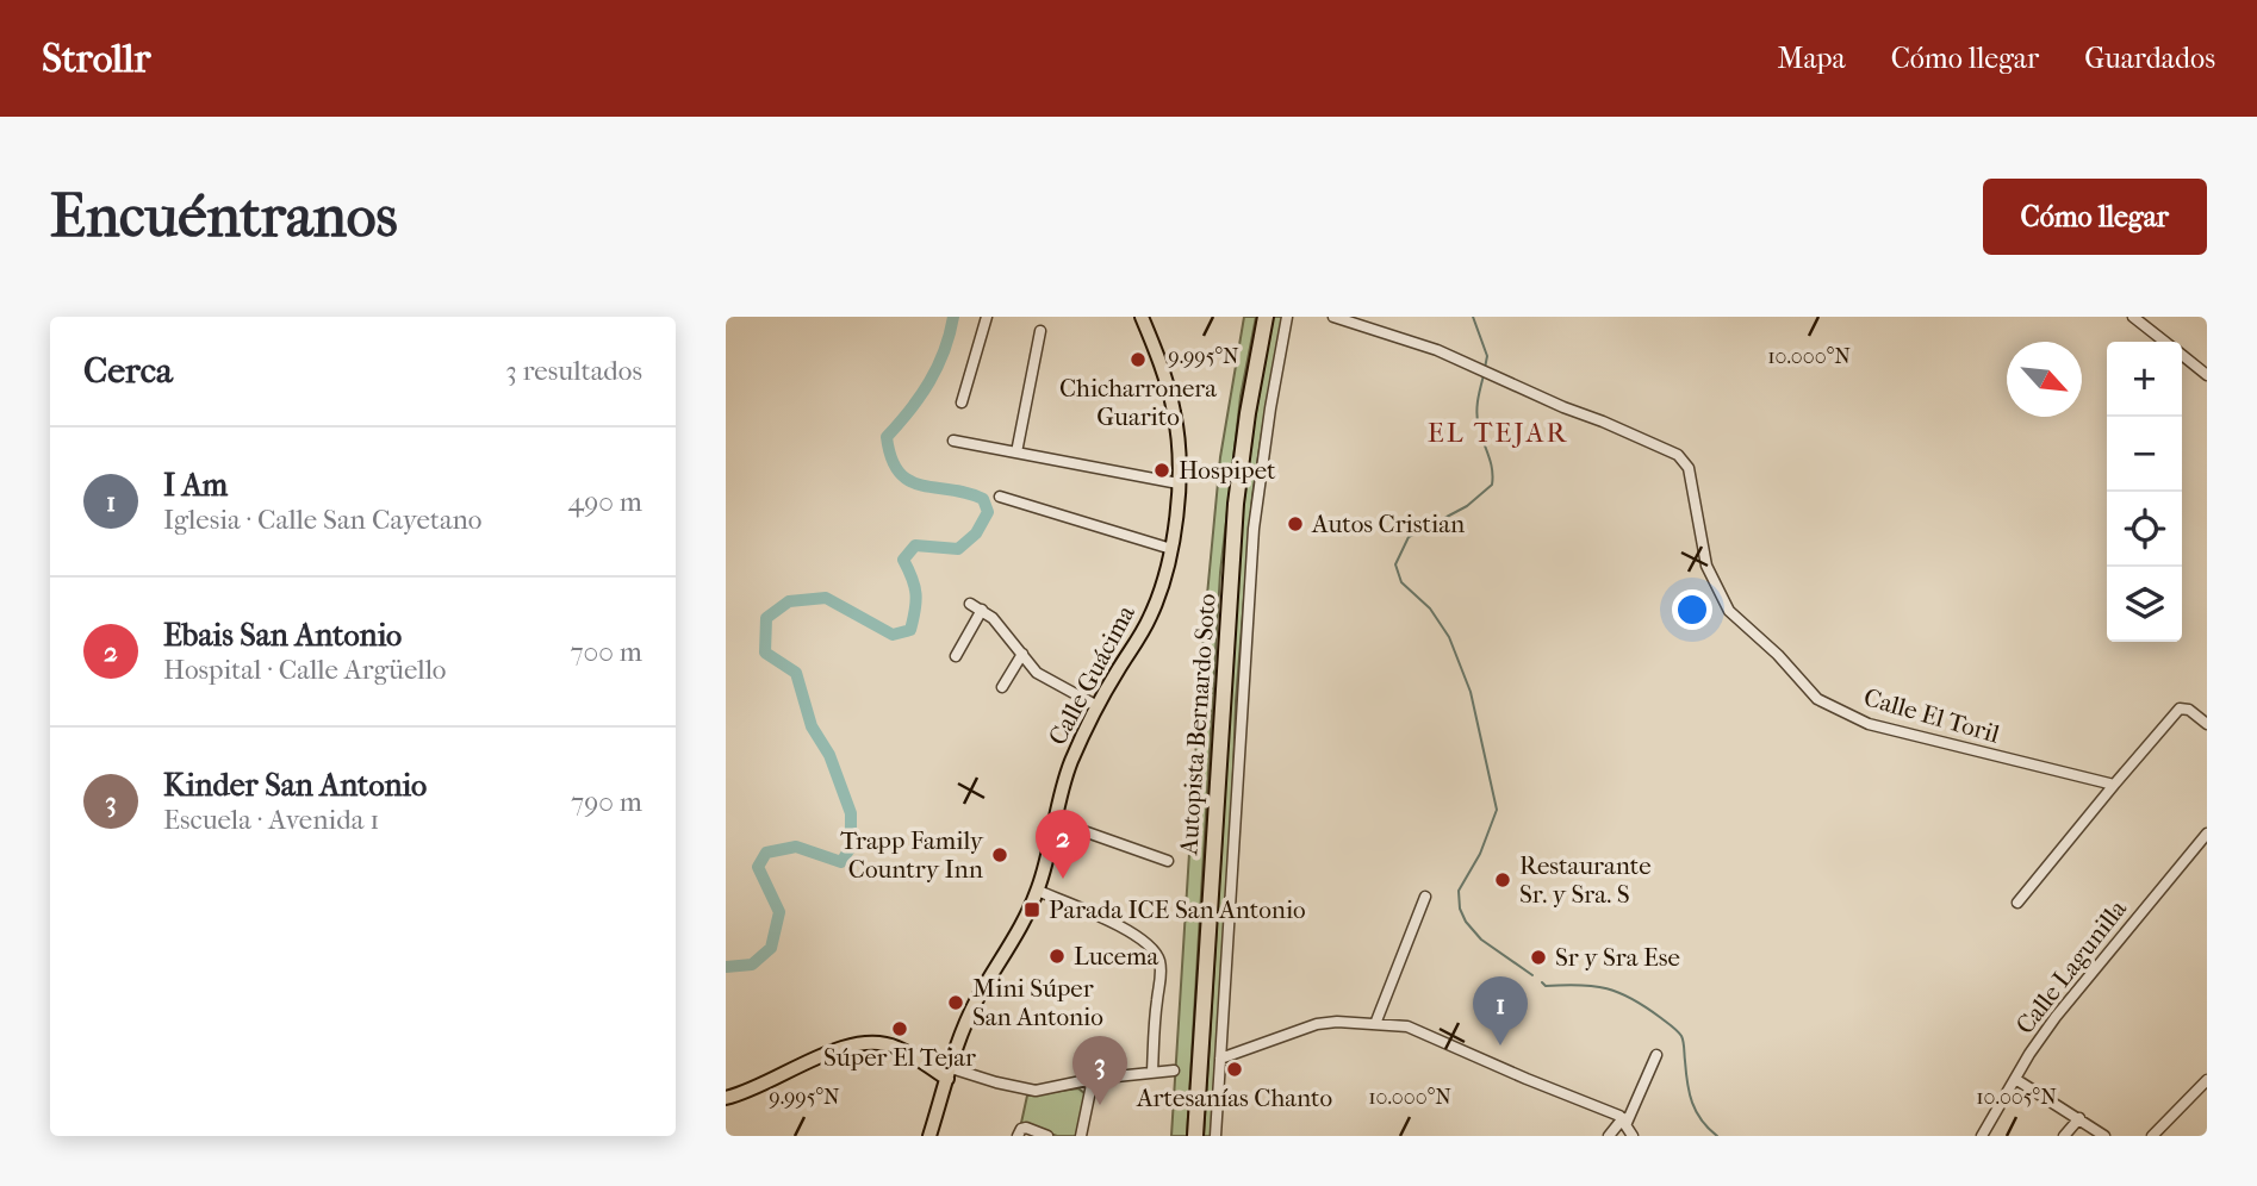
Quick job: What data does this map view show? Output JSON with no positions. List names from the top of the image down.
{
  "streets": {
    "highway": ["Autopista Bernardo Soto"],
    "main road": ["Calle Guácima"],
    "street": ["Calle El Toril", "Calle Lagunilla"]
  },
  "districts": ["EL TEJAR"],
  "places": {
    "other": [
      "Chicharronera Guarito",
      "Hospipet",
      "Autos Cristian",
      "Trapp Family Country Inn",
      "Restaurante Sr. y Sra. S",
      "Lucema",
      "Sr y Sra Ese",
      "Mini Súper San Antonio",
      "Súper El Tejar",
      "Artesanías Chanto"
    ],
    "transit": ["Parada ICE San Antonio"]
  },
  "north": "bottom right",
  "page": {
    "header": "Strollr",
    "nav": ["Mapa", "Cómo llegar", "Guardados"],
    "buttons": "Cómo llegar",
    "title": "Encuéntranos",
    "heading": ["Cerca", "3 resultados"],
    "map_buttons": ["+", "−"],
    "list": [
      {
        "mark": "1",
        "name": "I Am",
        "note": "Iglesia · Calle San Cayetano",
        "value": "490 m"
      },
      {
        "mark": "2",
        "name": "Ebais San Antonio",
        "note": "Hospital · Calle Argüello",
        "value": "700 m"
      },
      {
        "mark": "3",
        "name": "Kinder San Antonio",
        "note": "Escuela · Avenida 1",
        "value": "790 m"
      }
    ],
    "pins": ["2", "1", "3"]
  },
  "coordinates": ["9.995°N", "10.000°N", "10.005°N"]
}
